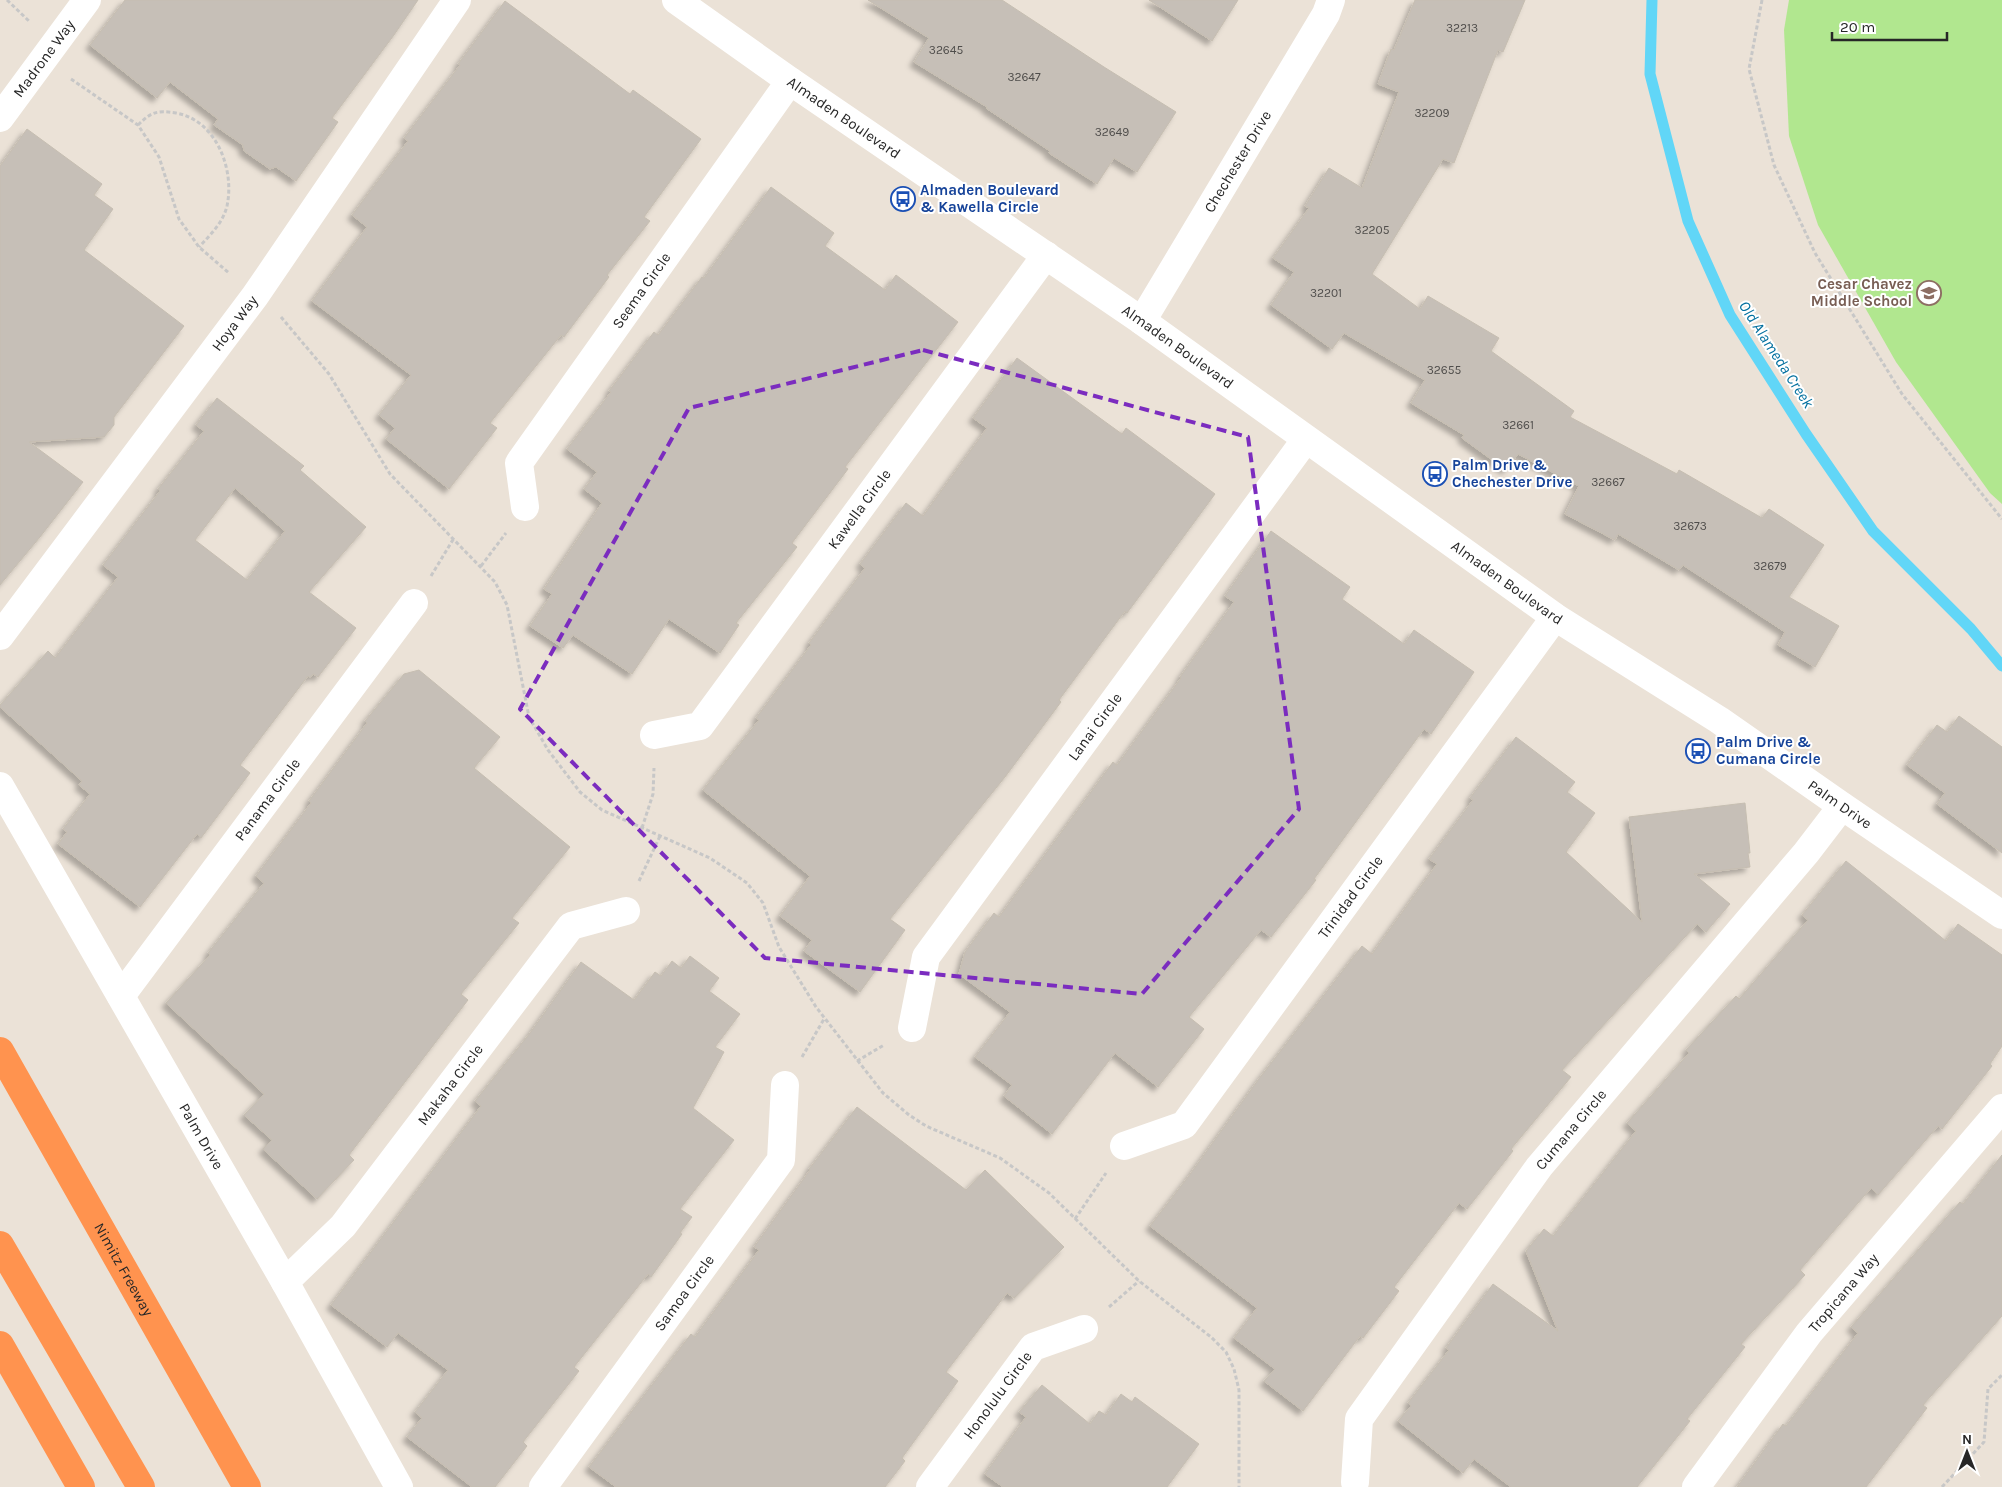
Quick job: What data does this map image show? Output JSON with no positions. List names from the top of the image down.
{
  "streets": {
    "highway": ["Nimitz Freeway"],
    "street": [
      "Madrone Way",
      "Almaden Boulevard",
      "Chechester Drive",
      "Seema Circle",
      "Hoya Way",
      "Kawella Circle",
      "Lanai Circle",
      "Panama Circle",
      "Palm Drive",
      "Trinidad Circle",
      "Makaha Circle",
      "Cumana Circle",
      "Samoa Circle",
      "Tropicana Way",
      "Honolulu Circle"
    ]
  },
  "crossings": [
    ["Almaden Boulevard", "Chechester Drive"],
    ["Almaden Boulevard", "Seema Circle"],
    ["Almaden Boulevard", "Kawella Circle"],
    ["Almaden Boulevard", "Lanai Circle"],
    ["Almaden Boulevard", "Palm Drive"],
    ["Almaden Boulevard", "Trinidad Circle"],
    ["Panama Circle", "Palm Drive"],
    ["Palm Drive", "Makaha Circle"],
    ["Palm Drive", "Cumana Circle"]
  ],
  "water": ["Old Alameda Creek"],
  "places": {
    "bus stop": ["Almaden Boulevard & Kawella Circle", "Palm Drive & Chechester Drive", "Palm Drive & Cumana Circle"],
    "school or university": ["Cesar Chavez Middle School"]
  },
  "house_numbers": [
    "32213",
    "32645",
    "32647",
    "32209",
    "32649",
    "32205",
    "32201",
    "32655",
    "32661",
    "32667",
    "32673",
    "32679"
  ],
  "scale_bar": "20 m",
  "north": "top"
}
